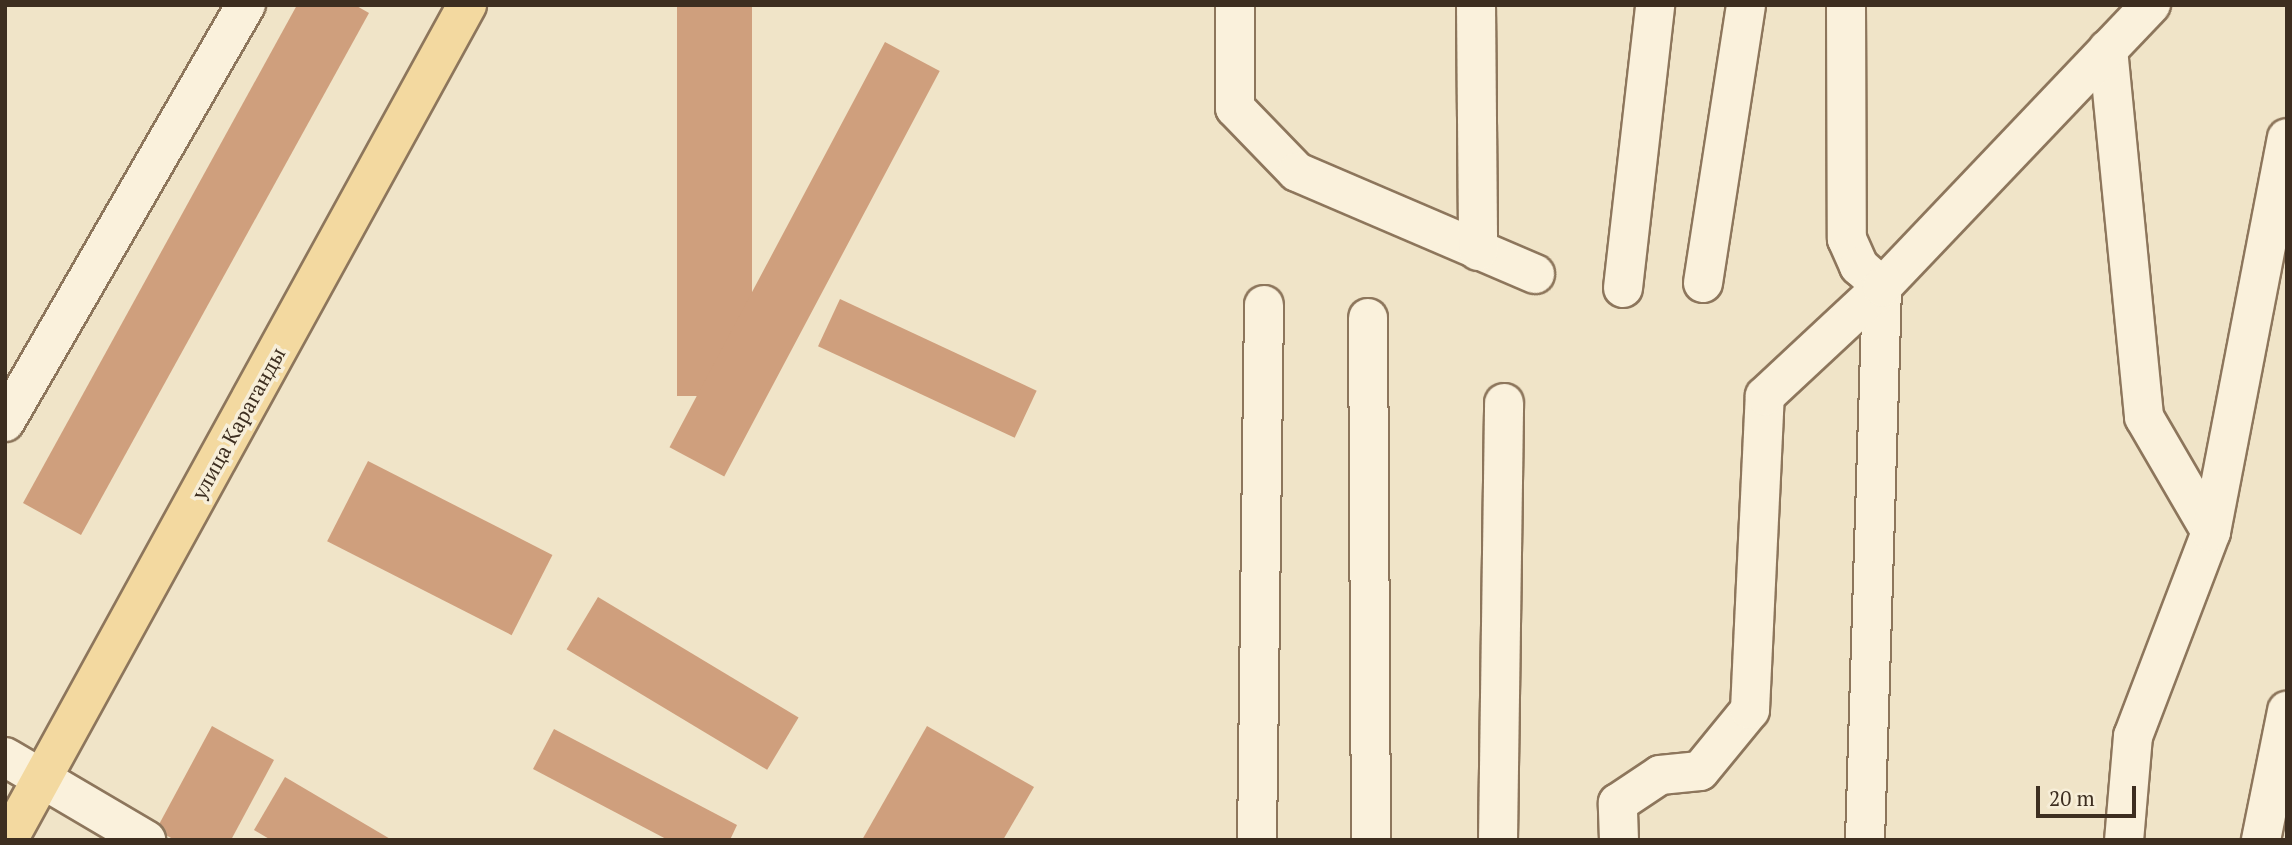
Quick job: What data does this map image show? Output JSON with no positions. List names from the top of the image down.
{
  "streets": {
    "main road": ["улица Караганды"]
  },
  "scale_bar": "20 m"
}
